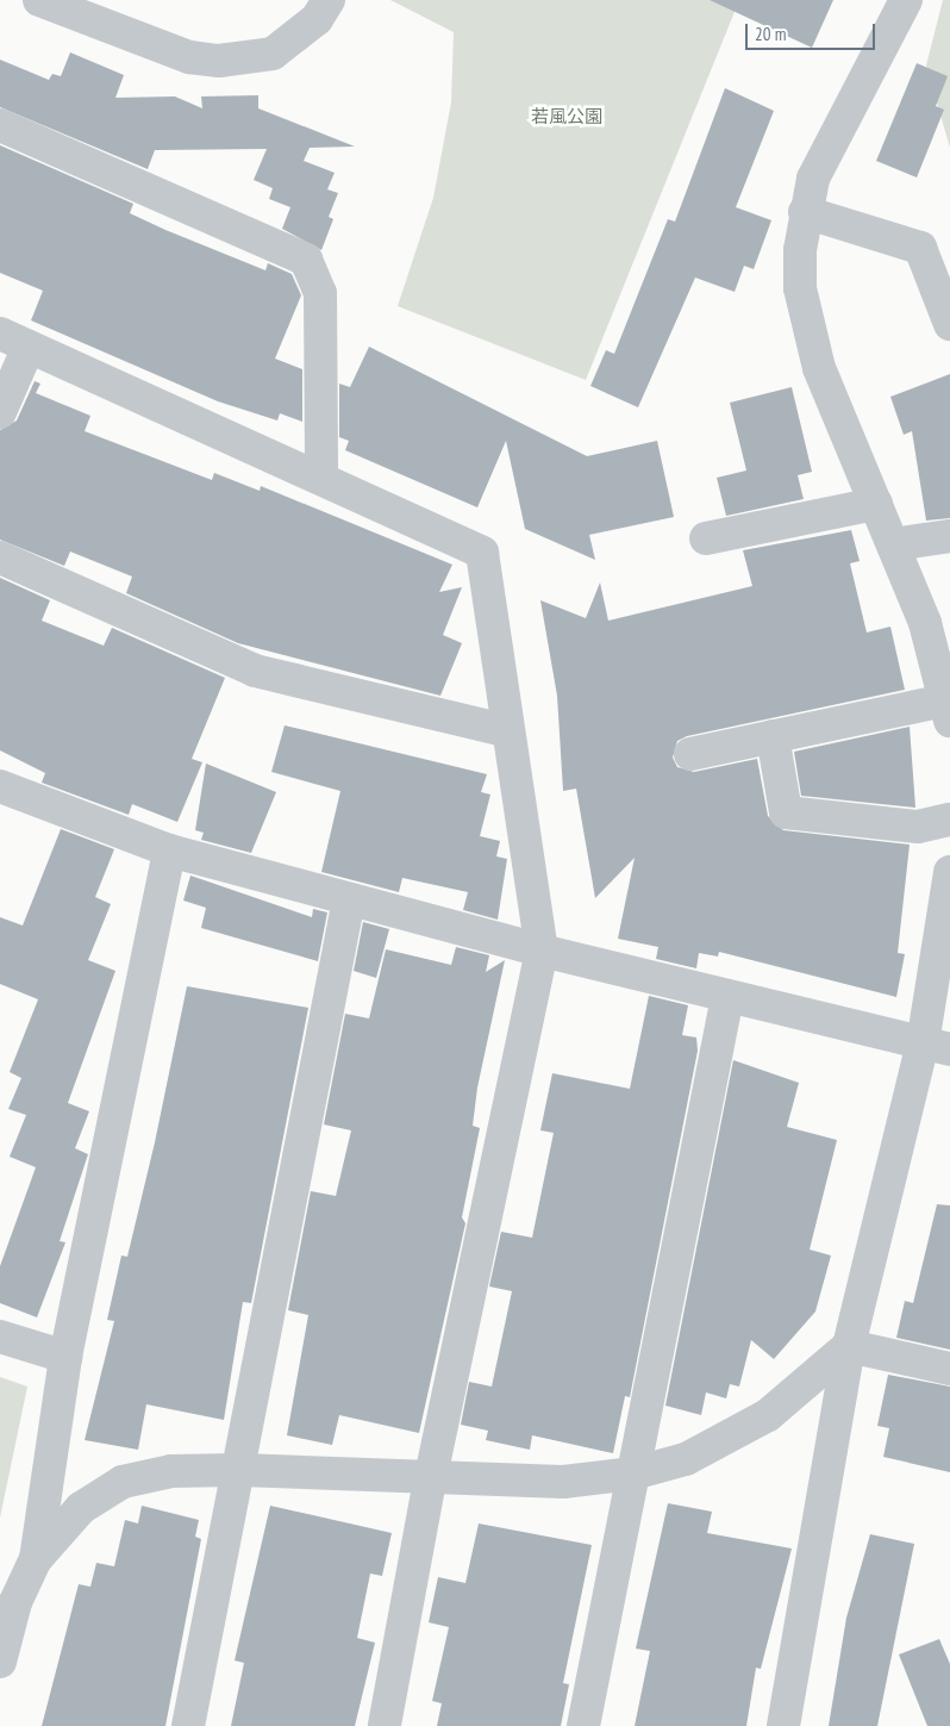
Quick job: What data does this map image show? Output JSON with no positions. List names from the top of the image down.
{
  "parks": ["若風公園"],
  "scale_bar": "20 m"
}
